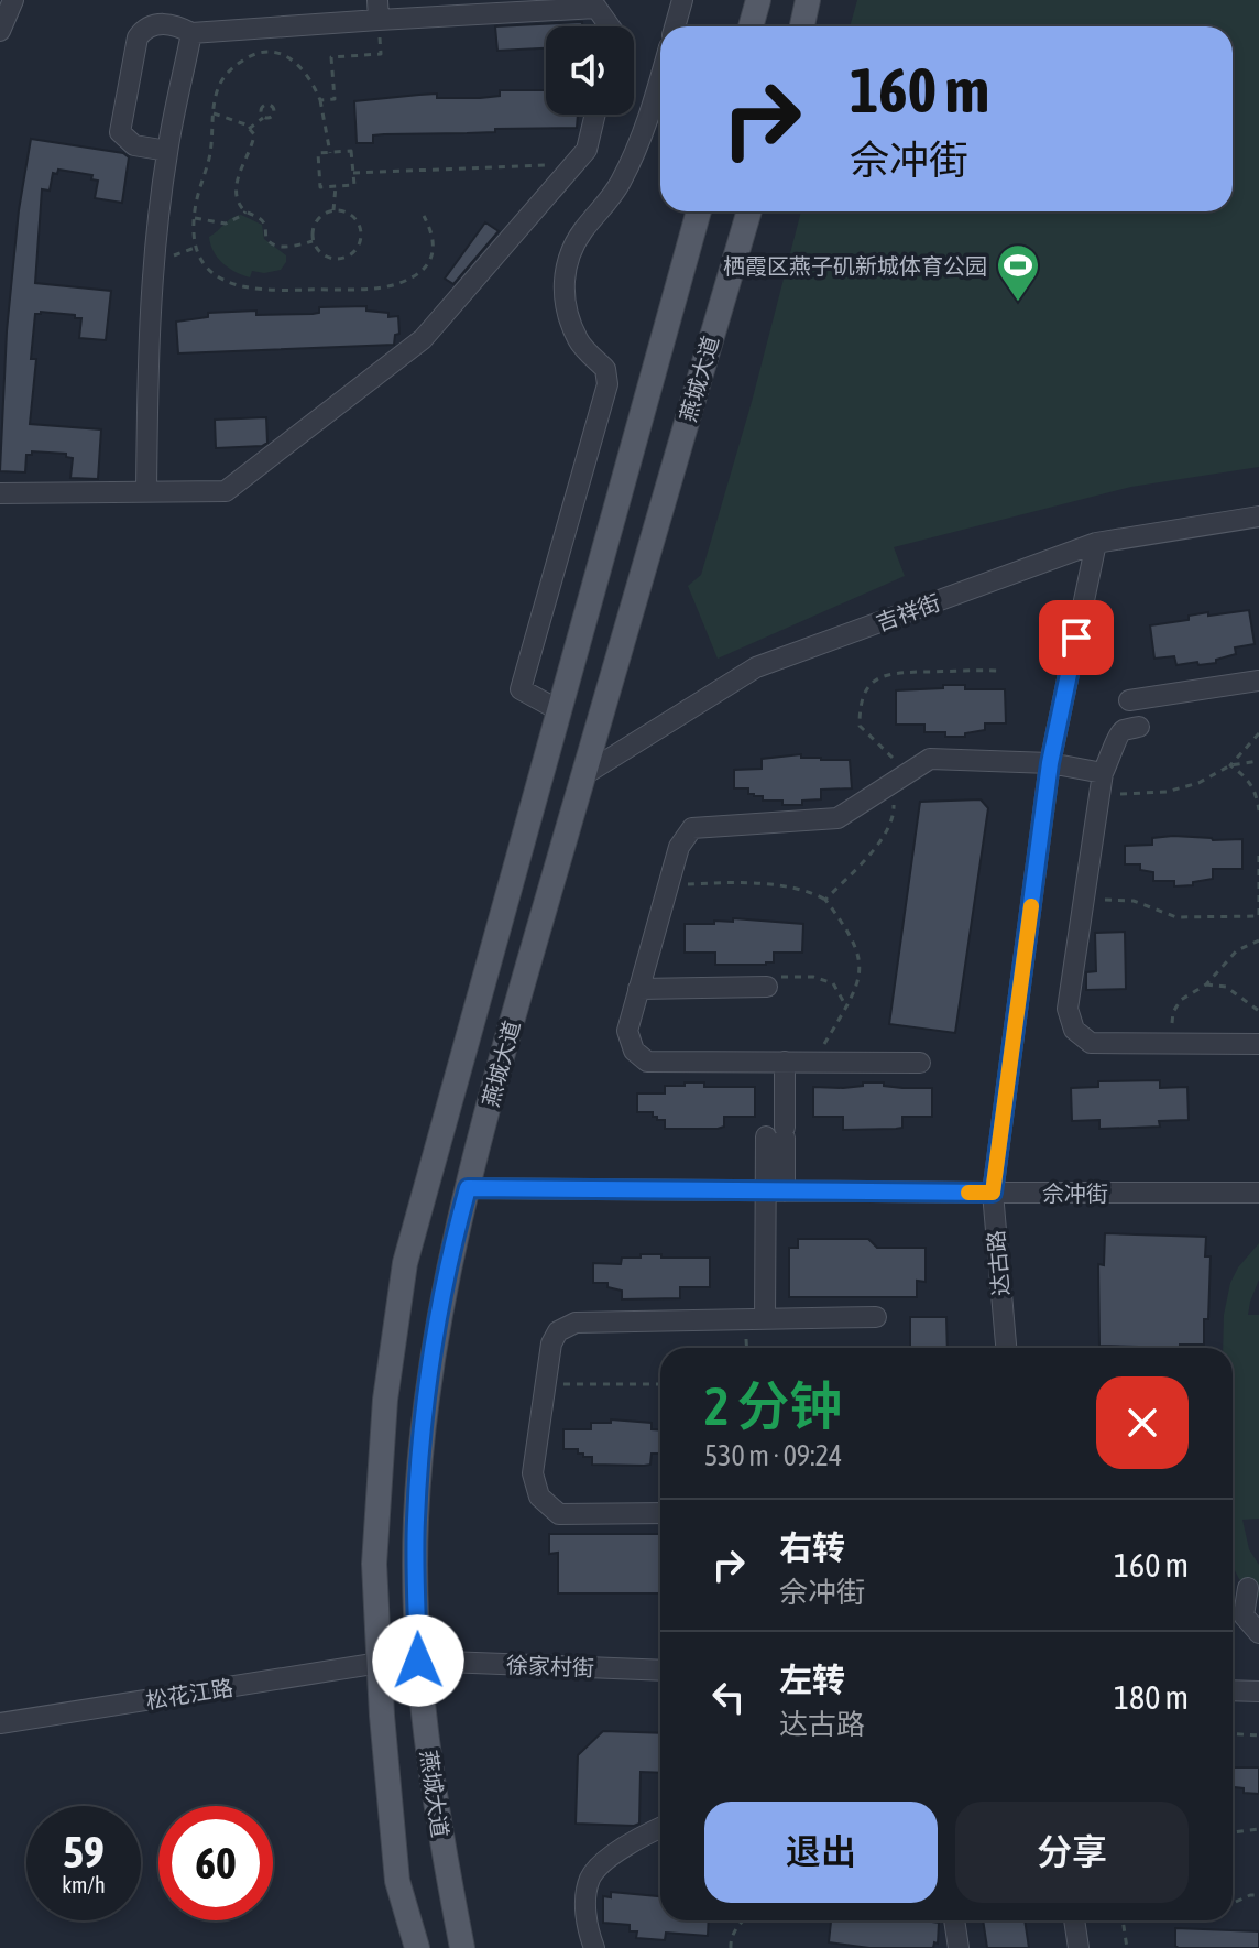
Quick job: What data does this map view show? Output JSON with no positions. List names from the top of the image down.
{
  "streets": {
    "main road": ["燕城大道"],
    "street": [
      "吉祥街",
      "佘冲街",
      "达古路",
      "徐家村街",
      "松花江路"
    ]
  },
  "crossings": [
    ["燕城大道", "吉祥街"],
    ["燕城大道", "佘冲街"],
    ["燕城大道", "徐家村街"],
    ["燕城大道", "松花江路"],
    ["吉祥街", "达古路"],
    ["佘冲街", "达古路"],
    ["徐家村街", "松花江路"]
  ],
  "places": {
    "sports": ["栖霞区燕子矶新城体育公园"]
  },
  "page": {
    "turn": ["160 m", "佘冲街"],
    "heading": ["2 分钟", "530 m · 09:24"],
    "list": [
      {
        "name": "右转",
        "note": "佘冲街",
        "value": "160 m"
      },
      {
        "name": "左转",
        "note": "达古路",
        "value": "180 m"
      }
    ],
    "buttons": ["退出", "分享"],
    "speed": "59 km/h",
    "limit": "60"
  }
}
